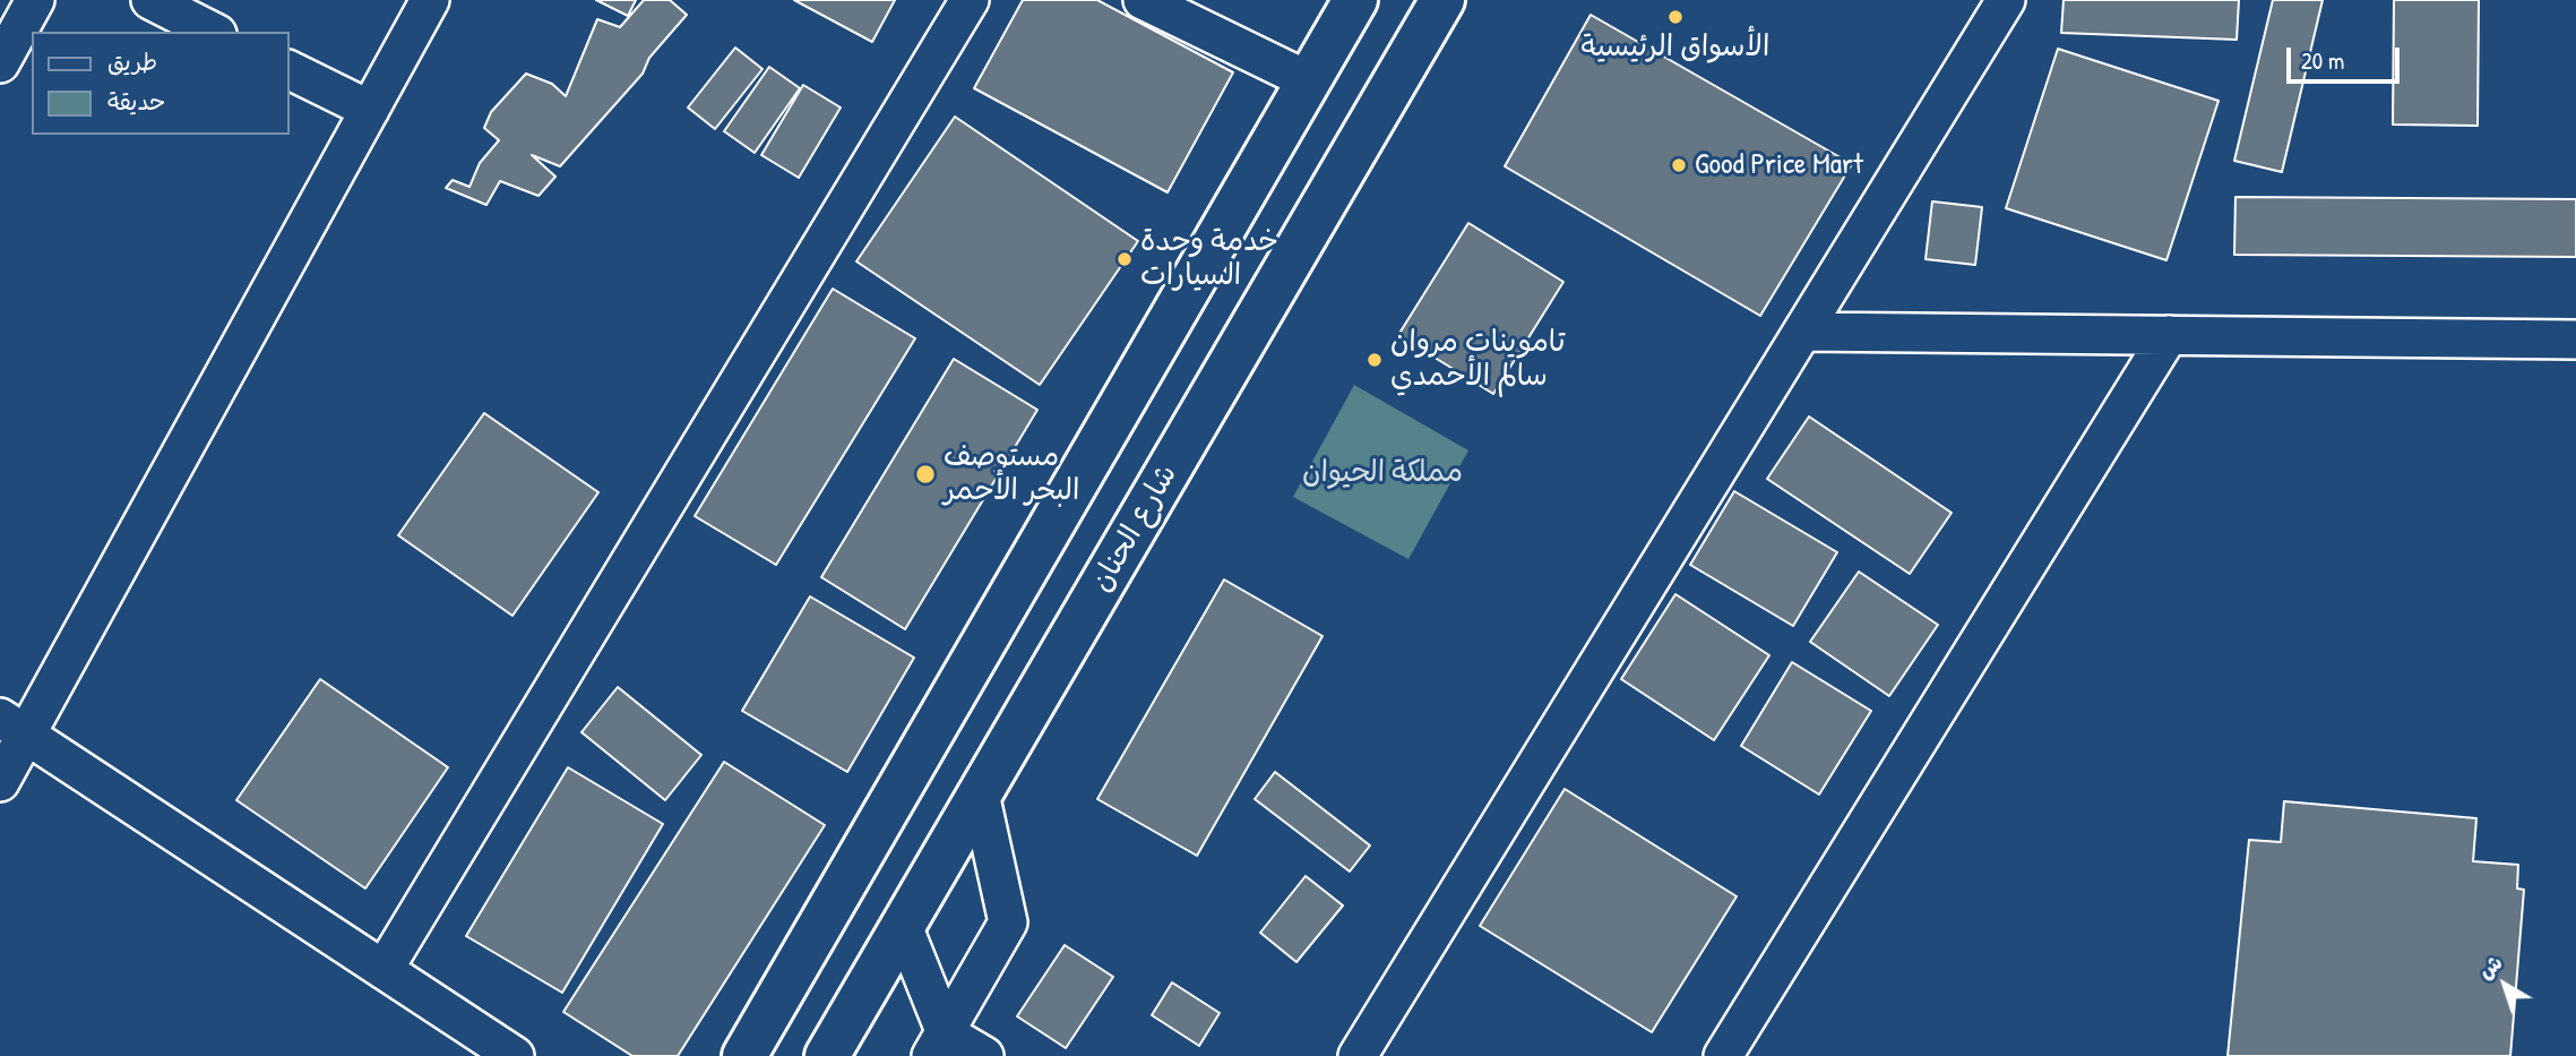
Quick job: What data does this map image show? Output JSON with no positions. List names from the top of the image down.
{
  "streets": {
    "main road": ["شارع الحنان"]
  },
  "parks": ["مملكة الحيوان"],
  "places": [
    "الأسواق الرئيسية",
    "Good Price Mart",
    "خدمة وحدة السيارات",
    "تاموينات مروان سالم الأحمدي",
    "مستوصف البحر الأحمر"
  ],
  "legend": ["طريق", "حديقة"],
  "scale_bar": "20 m",
  "north": "top left"
}
